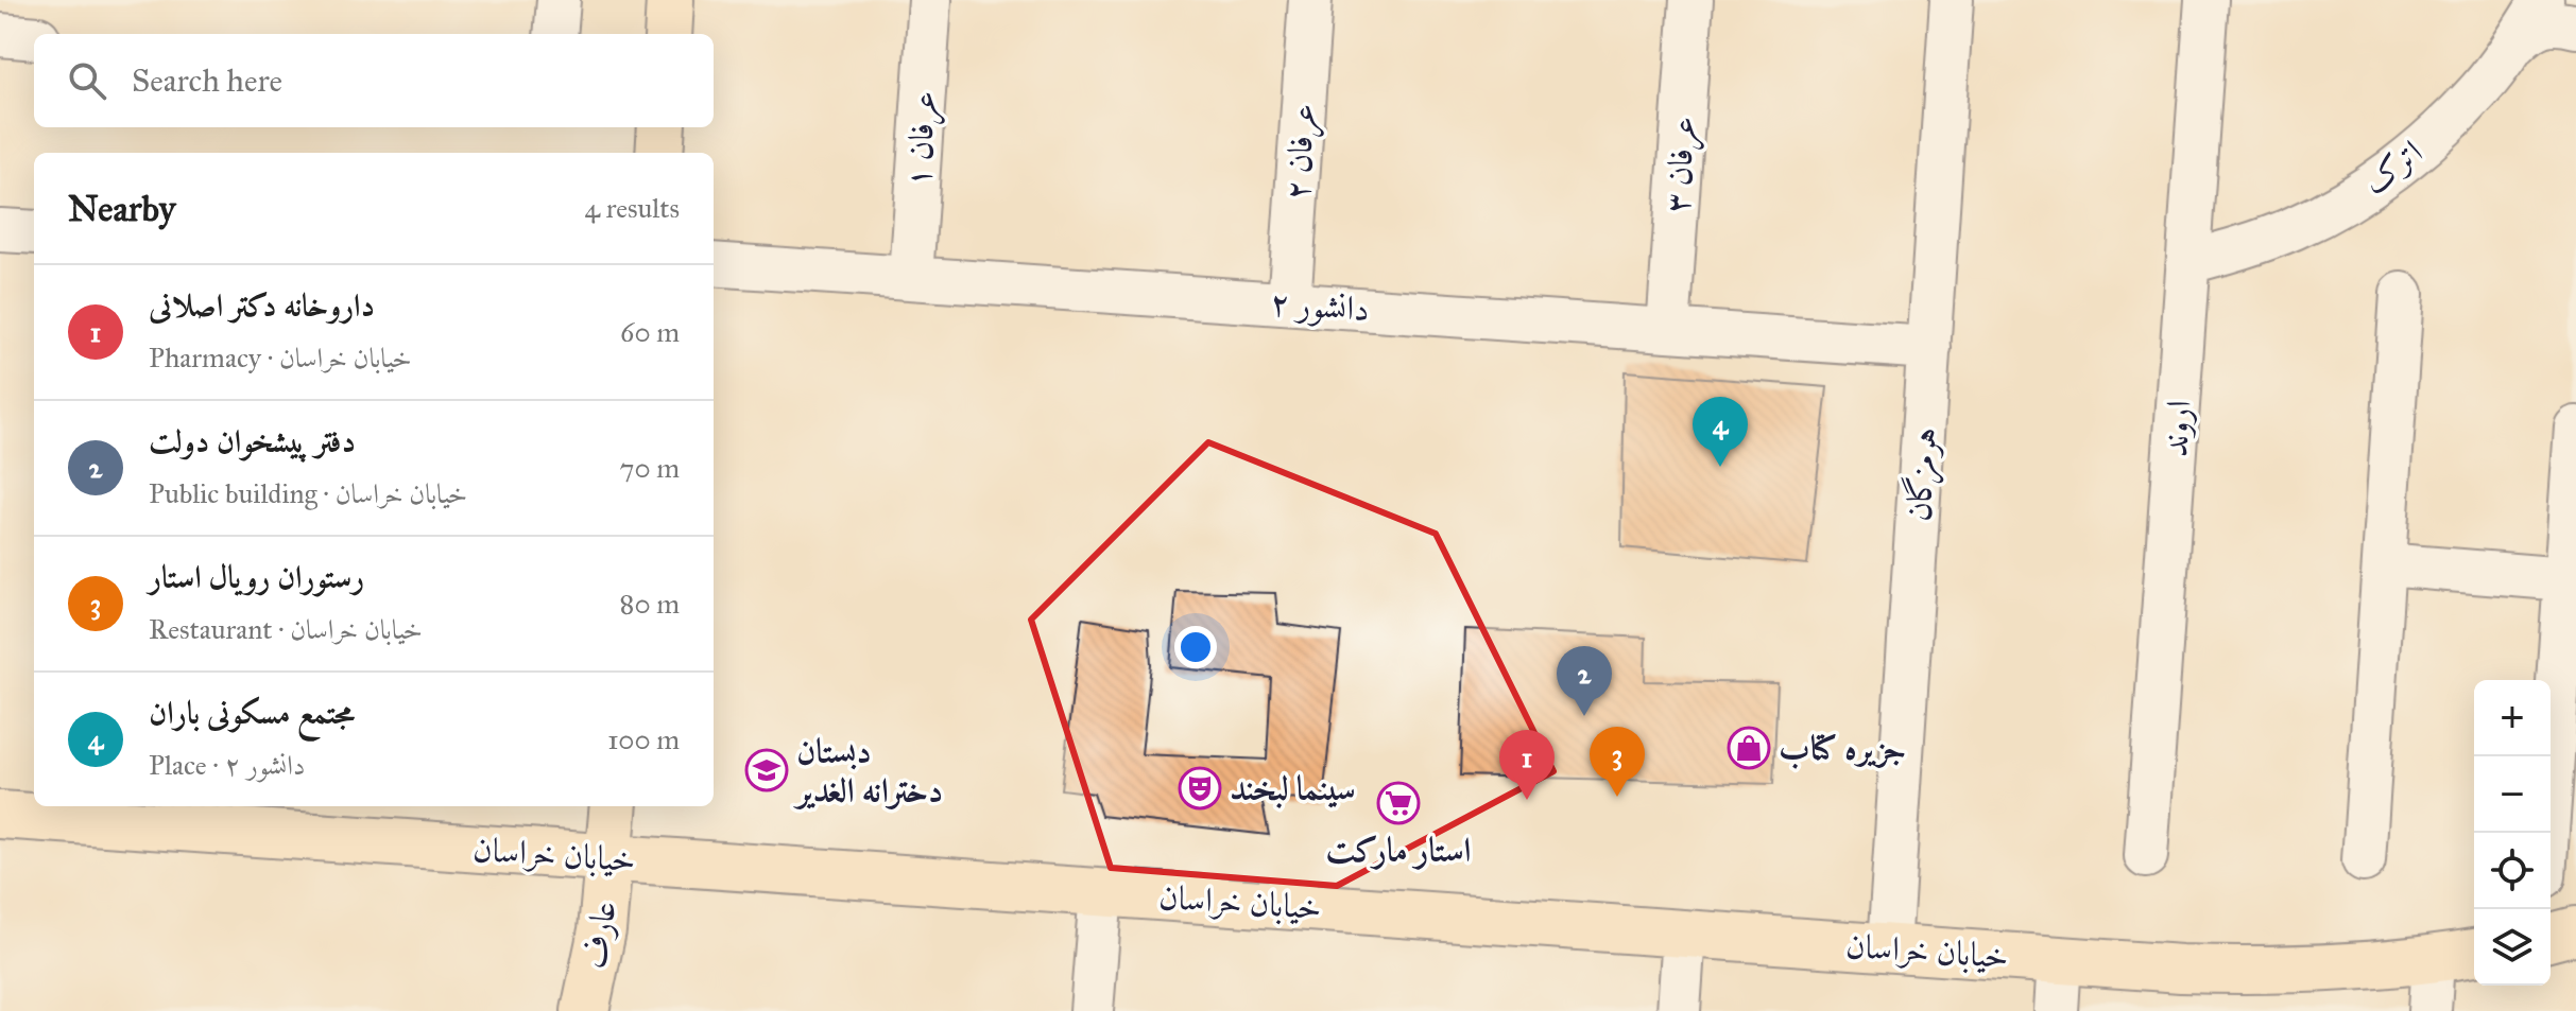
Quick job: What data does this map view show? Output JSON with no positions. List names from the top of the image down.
{
  "streets": {
    "street": [
      "عرفان ۱",
      "عرفان ۲",
      "عرفان ۳",
      "اترک",
      "دانشور ۲",
      "اروند",
      "هرمزگان",
      "خیابان خراسان",
      "عارف"
    ]
  },
  "crossings": [
    ["عرفان ۱", "دانشور ۲"],
    ["عرفان ۲", "دانشور ۲"],
    ["عرفان ۳", "دانشور ۲"],
    ["اترک", "اروند"],
    ["دانشور ۲", "هرمزگان"],
    ["هرمزگان", "خیابان خراسان"],
    ["خیابان خراسان", "عارف"]
  ],
  "places": {
    "shop": ["جزیره کتاب"],
    "school or university": ["دبستان دخترانه الغدیر"],
    "theatre": ["سینما لبخند"],
    "supermarket": ["استار مارکت"]
  },
  "page": {
    "search": "Search here",
    "heading": ["Nearby", "4 results"],
    "list": [
      {
        "mark": "1",
        "name": "داروخانه دکتر اصلانی",
        "note": "Pharmacy · خیابان خراسان",
        "value": "60 m"
      },
      {
        "mark": "2",
        "name": "دفتر پیشخوان دولت",
        "note": "Public building · خیابان خراسان",
        "value": "70 m"
      },
      {
        "mark": "3",
        "name": "رستوران رویال استار",
        "note": "Restaurant · خیابان خراسان",
        "value": "80 m"
      },
      {
        "mark": "4",
        "name": "مجتمع مسکونی باران",
        "note": "Place · دانشور ۲",
        "value": "100 m"
      }
    ],
    "pins": [
      "4",
      "2",
      "3",
      "1"
    ],
    "map_buttons": ["+", "−"]
  }
}
